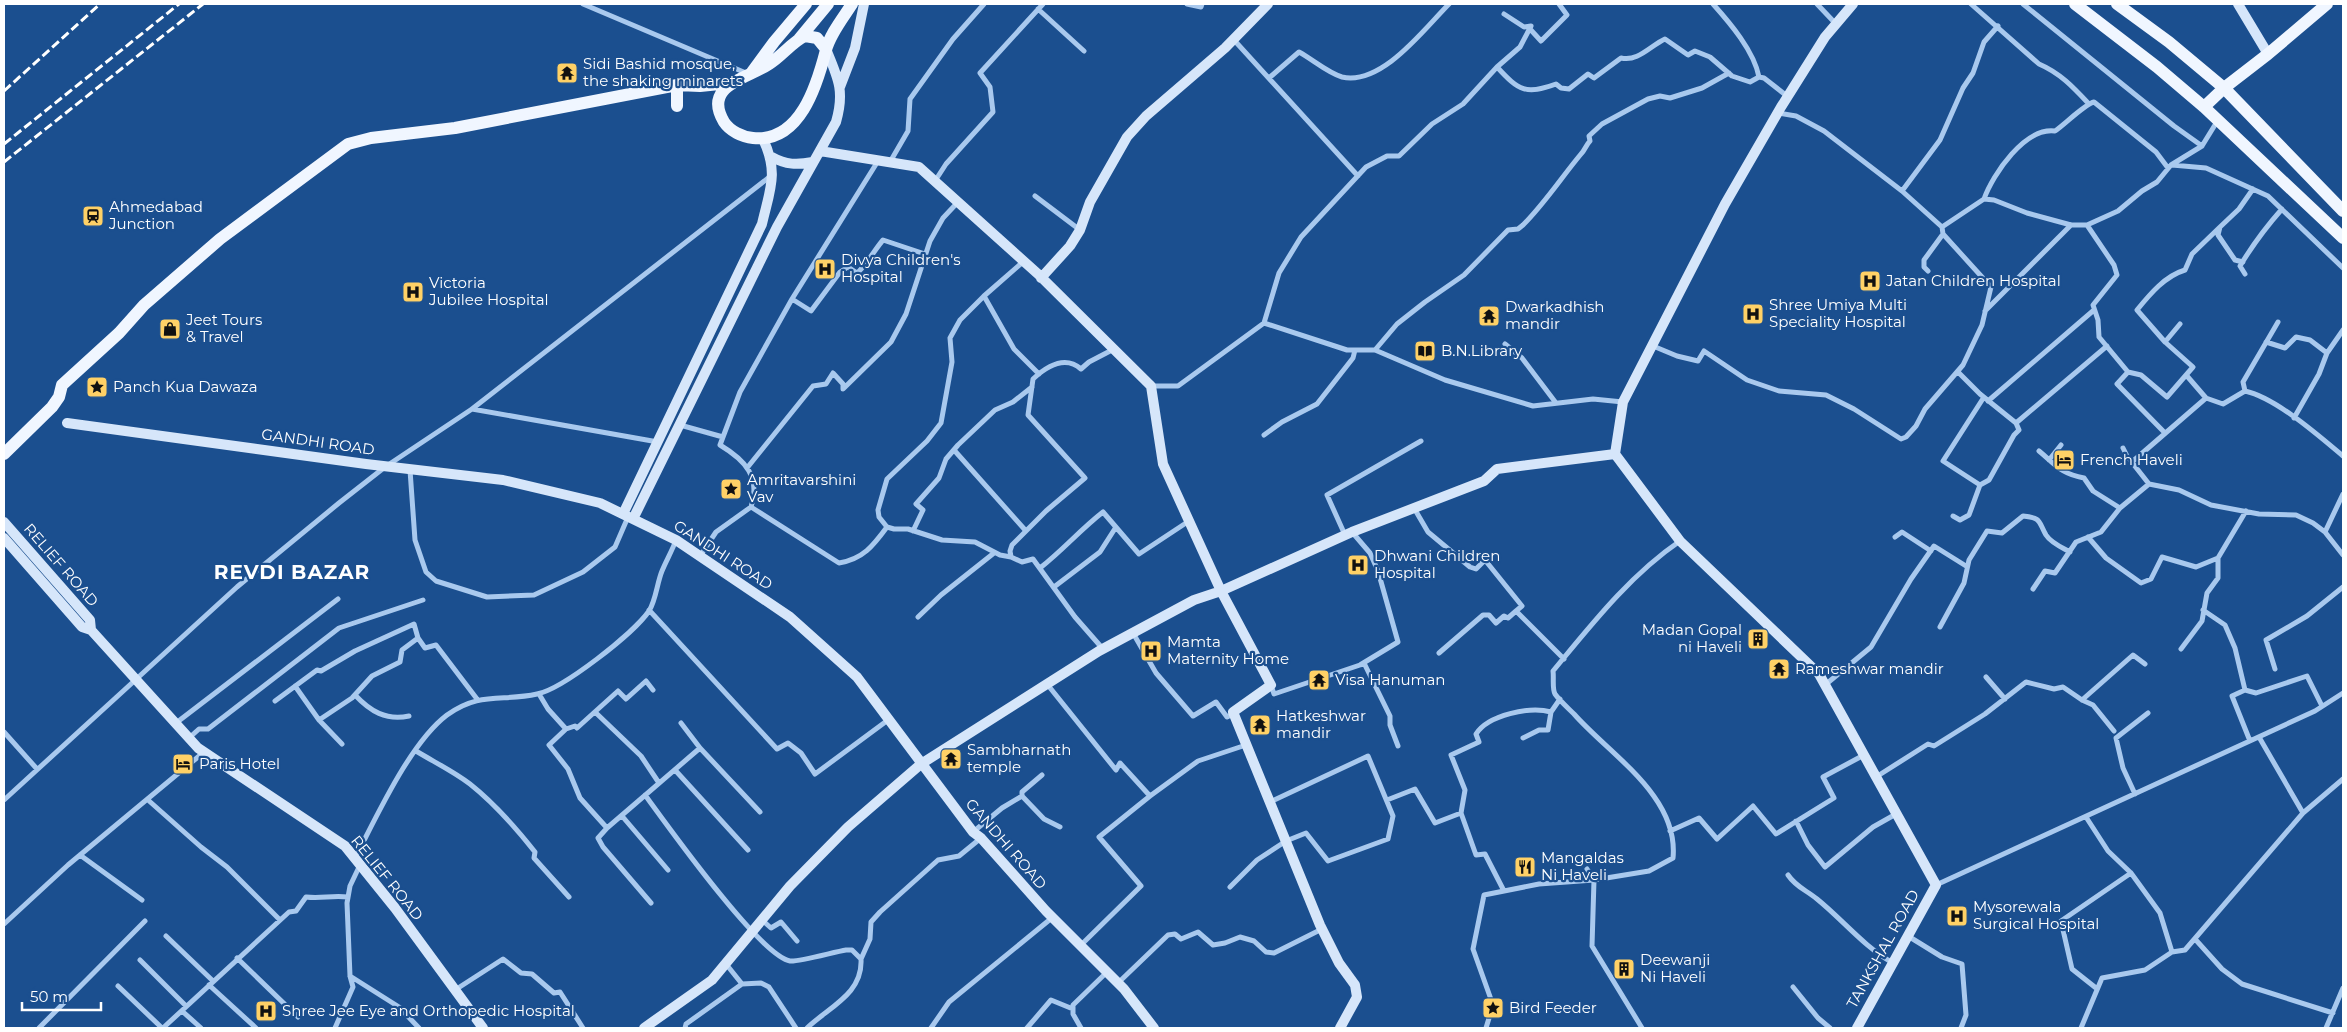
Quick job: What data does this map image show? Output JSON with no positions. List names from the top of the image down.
{
  "streets": {
    "street": ["GANDHI ROAD", "RELIEF ROAD", "TANKSHAL ROAD"]
  },
  "districts": ["REVDI BAZAR"],
  "places": {
    "temple": [
      "Sidi Bashid mosque, the shaking minarets",
      "Dwarkadhish mandir",
      "Rameshwar mandir",
      "Visa Hanuman",
      "Hatkeshwar mandir",
      "Sambharnath temple"
    ],
    "station": ["Ahmedabad Junction"],
    "hospital": [
      "Divya Children's Hospital",
      "Jatan Children Hospital",
      "Victoria Jubilee Hospital",
      "Shree Umiya Multi Speciality Hospital",
      "Dhwani Children Hospital",
      "Mamta Maternity Home",
      "Mysorewala Surgical Hospital",
      "Shree Jee Eye and Orthopedic Hospital"
    ],
    "shop": ["Jeet Tours & Travel"],
    "library": ["B.N.Library"],
    "place": ["Panch Kua Dawaza", "Amritavarshini Vav", "Bird Feeder"],
    "hotel": ["French Haveli", "Paris Hotel"],
    "building": ["Madan Gopal ni Haveli", "Deewanji Ni Haveli"],
    "restaurant": ["Mangaldas Ni Haveli"]
  },
  "scale_bar": "50 m"
}
